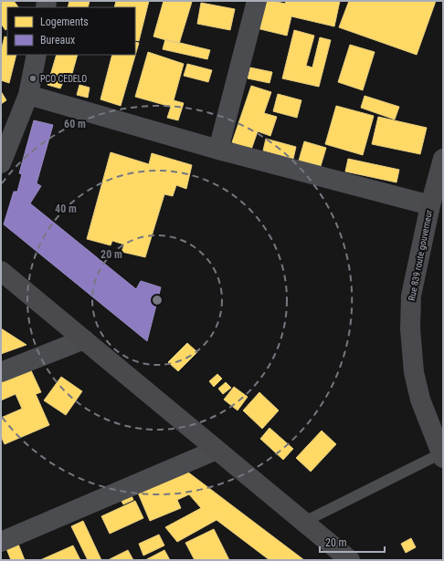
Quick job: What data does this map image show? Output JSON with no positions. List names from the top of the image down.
{
  "streets": {
    "street": ["Rue 839 route gouverneur"]
  },
  "places": ["PCO CEDELO"],
  "legend": ["Logements", "Bureaux"],
  "scale_bar": "20 m",
  "rings": ["60 m", "40 m", "20 m"]
}
